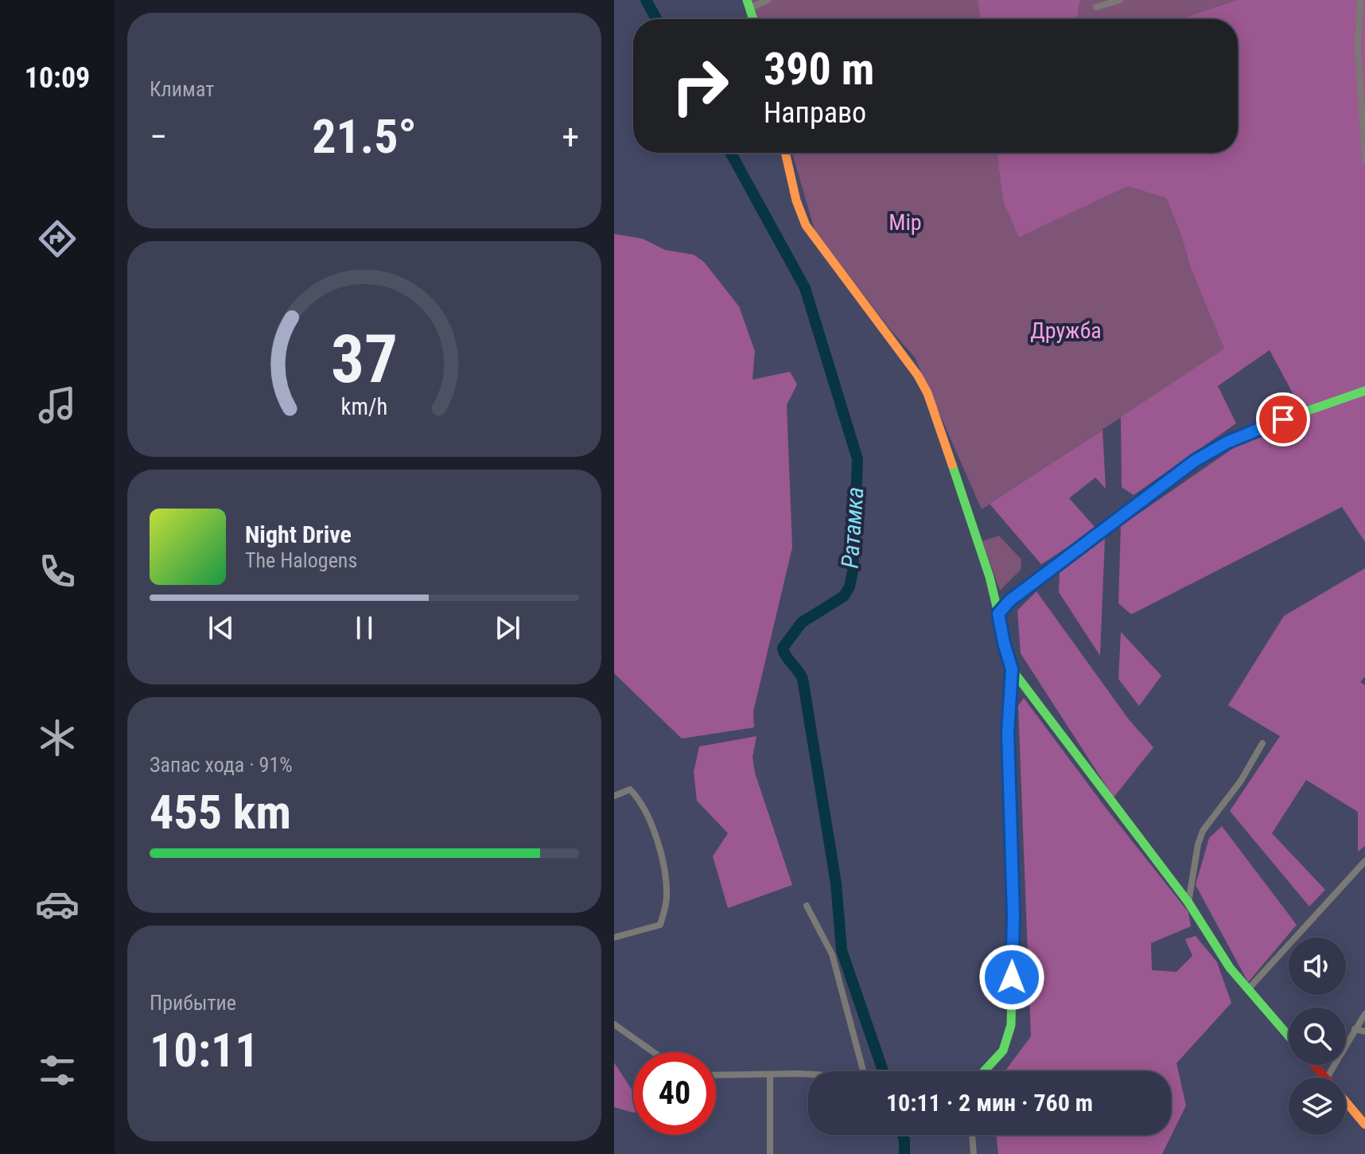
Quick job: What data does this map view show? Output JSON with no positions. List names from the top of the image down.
{
  "water": ["Ратамка"],
  "parks": ["Мір", "Дружба"],
  "page": {
    "tabs": "10:09",
    "tile": [
      "Климат",
      ["Запас хода · 91%", "455 km"],
      ["Прибытие", "10:11"]
    ],
    "turn": ["390 m", "Направо"],
    "heat": ["−", "21.5°", "+"],
    "song": ["Night Drive", "The Halogens"],
    "limit": "40",
    "trip": "10:11 · 2 мин · 760 m",
    "gauge": ["37", "km/h"]
  }
}
